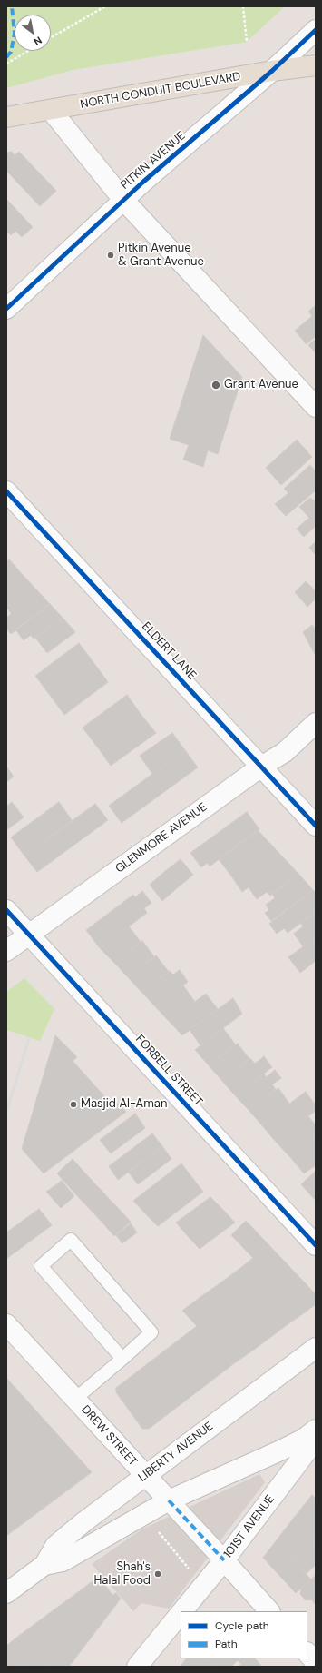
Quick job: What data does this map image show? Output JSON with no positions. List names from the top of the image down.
{
  "streets": {
    "main road": ["NORTH CONDUIT BOULEVARD"],
    "street": [
      "PITKIN AVENUE",
      "ELDERT LANE",
      "GLENMORE AVENUE",
      "FORBELL STREET",
      "DREW STREET",
      "LIBERTY AVENUE",
      "101ST AVENUE"
    ]
  },
  "crossings": [
    ["NORTH CONDUIT BOULEVARD", "PITKIN AVENUE"],
    ["ELDERT LANE", "GLENMORE AVENUE"],
    ["GLENMORE AVENUE", "FORBELL STREET"],
    ["DREW STREET", "LIBERTY AVENUE"],
    ["DREW STREET", "101ST AVENUE"]
  ],
  "places": [
    "Pitkin Avenue & Grant Avenue",
    "Grant Avenue",
    "Masjid Al-Aman",
    "Shah's Halal Food"
  ],
  "legend": ["Cycle path", "Path"],
  "north": "bottom right"
}
